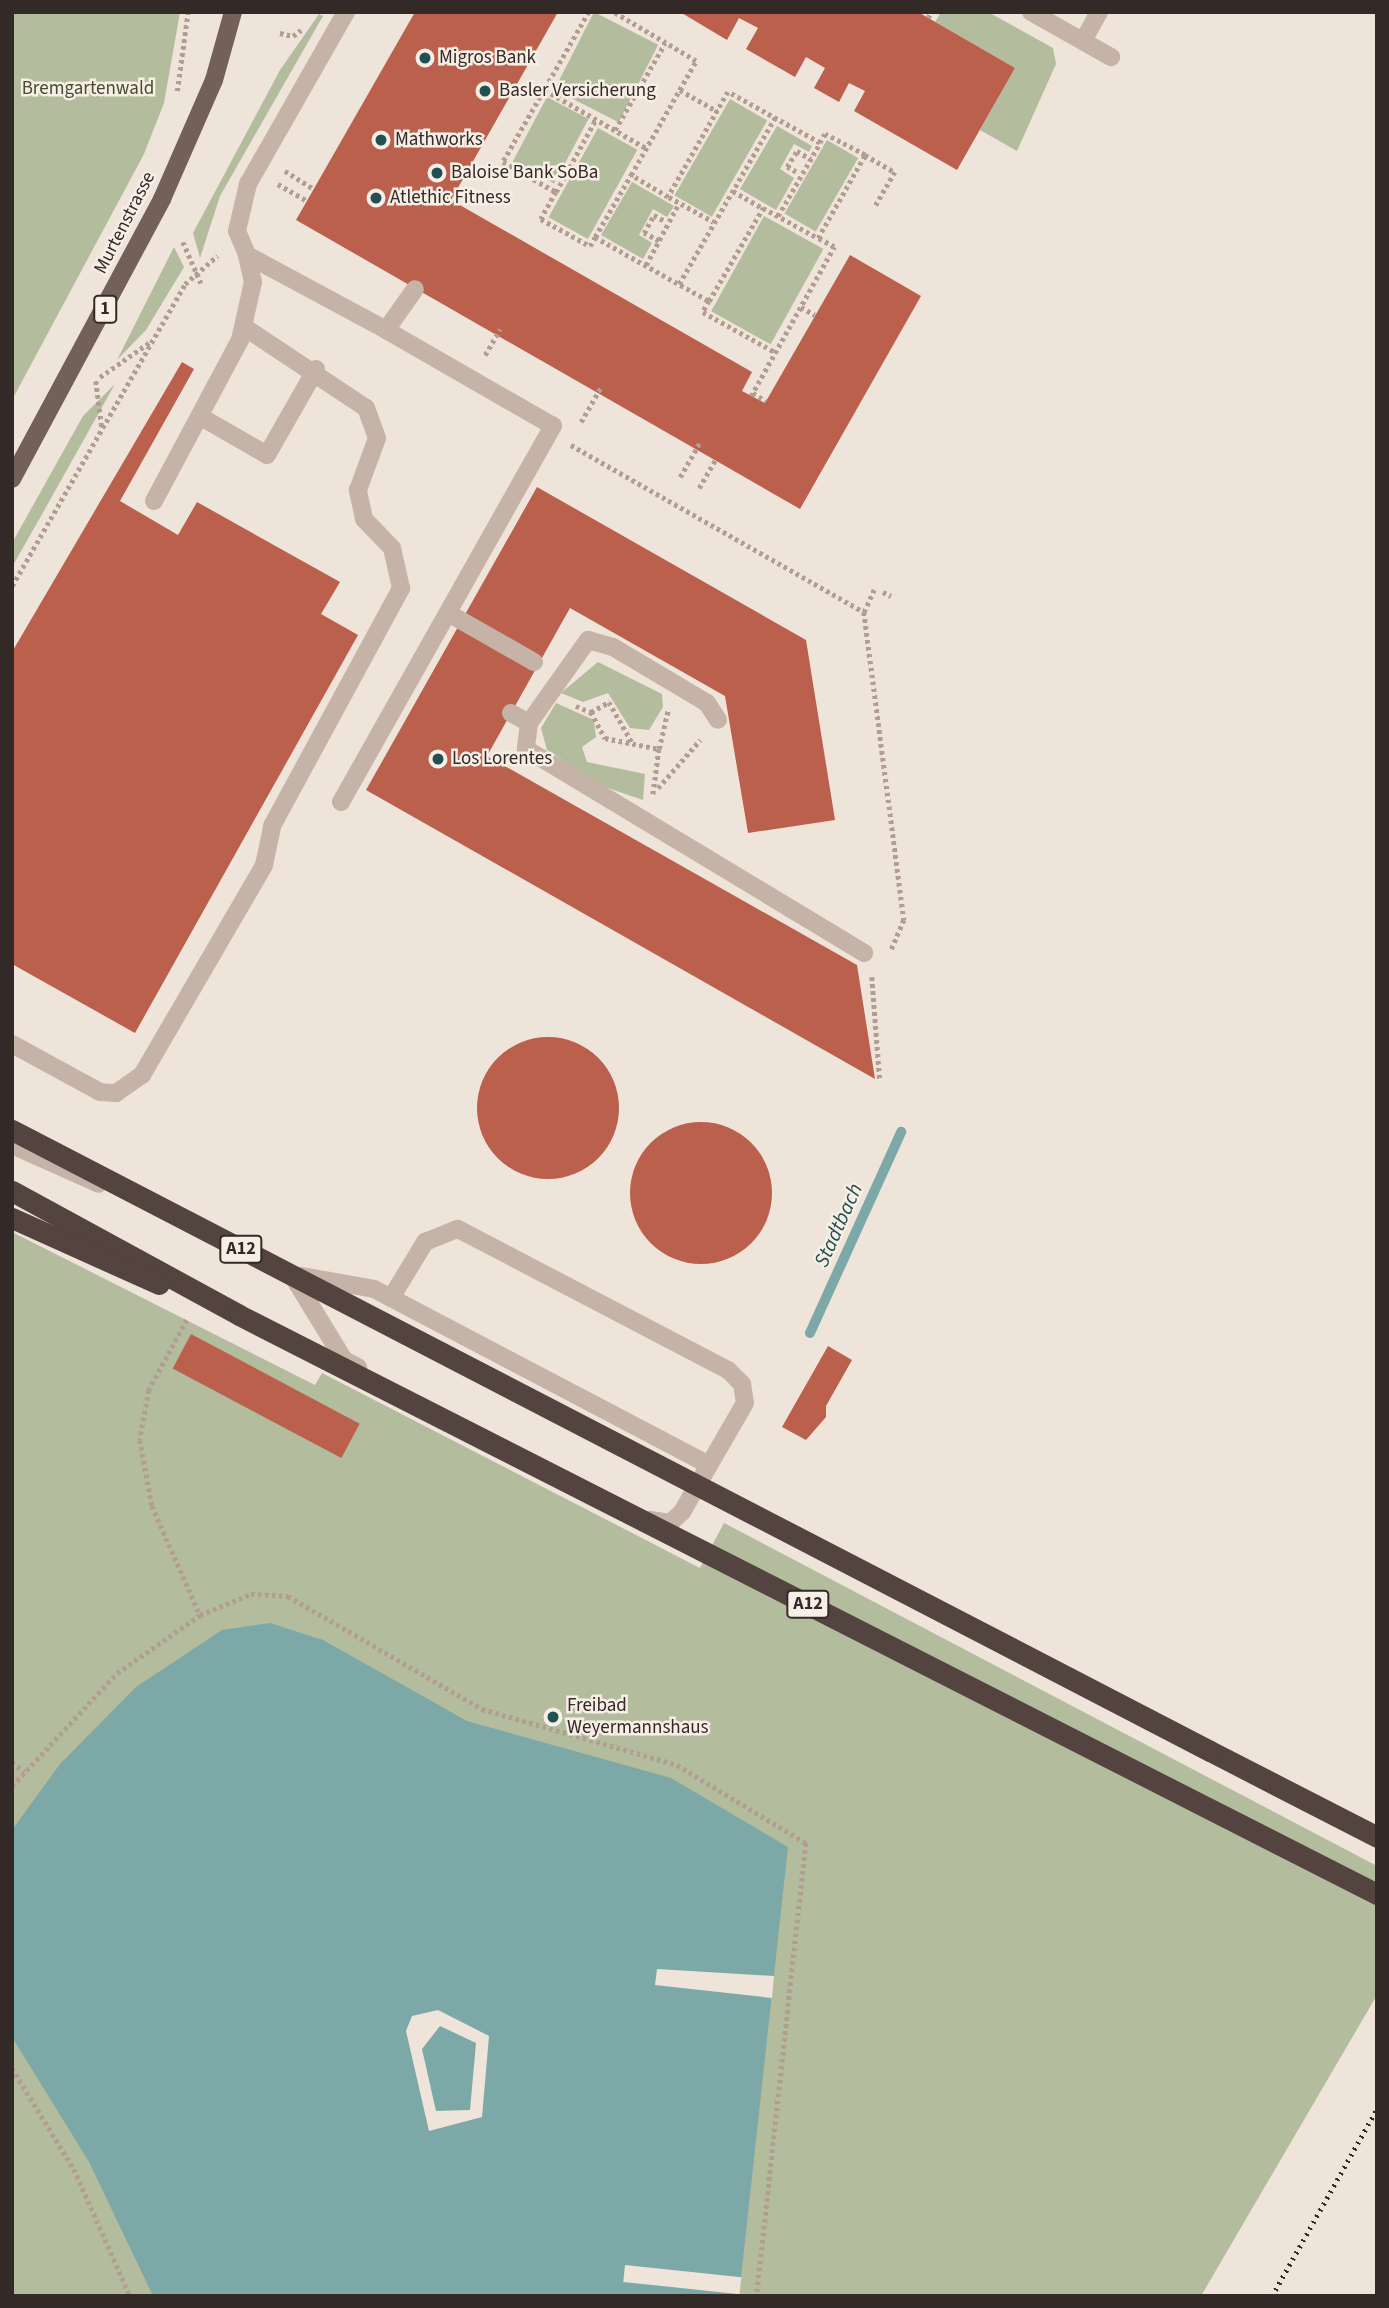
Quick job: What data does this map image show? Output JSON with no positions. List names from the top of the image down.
{
  "streets": {
    "highway": ["A12"],
    "main road": ["Murtenstrasse", "1"]
  },
  "water": ["Stadtbach"],
  "parks": ["Bremgartenwald"],
  "places": [
    "Migros Bank",
    "Basler Versicherung",
    "Mathworks",
    "Baloise Bank SoBa",
    "Atlethic Fitness",
    "Los Lorentes",
    "Freibad Weyermannshaus"
  ]
}
